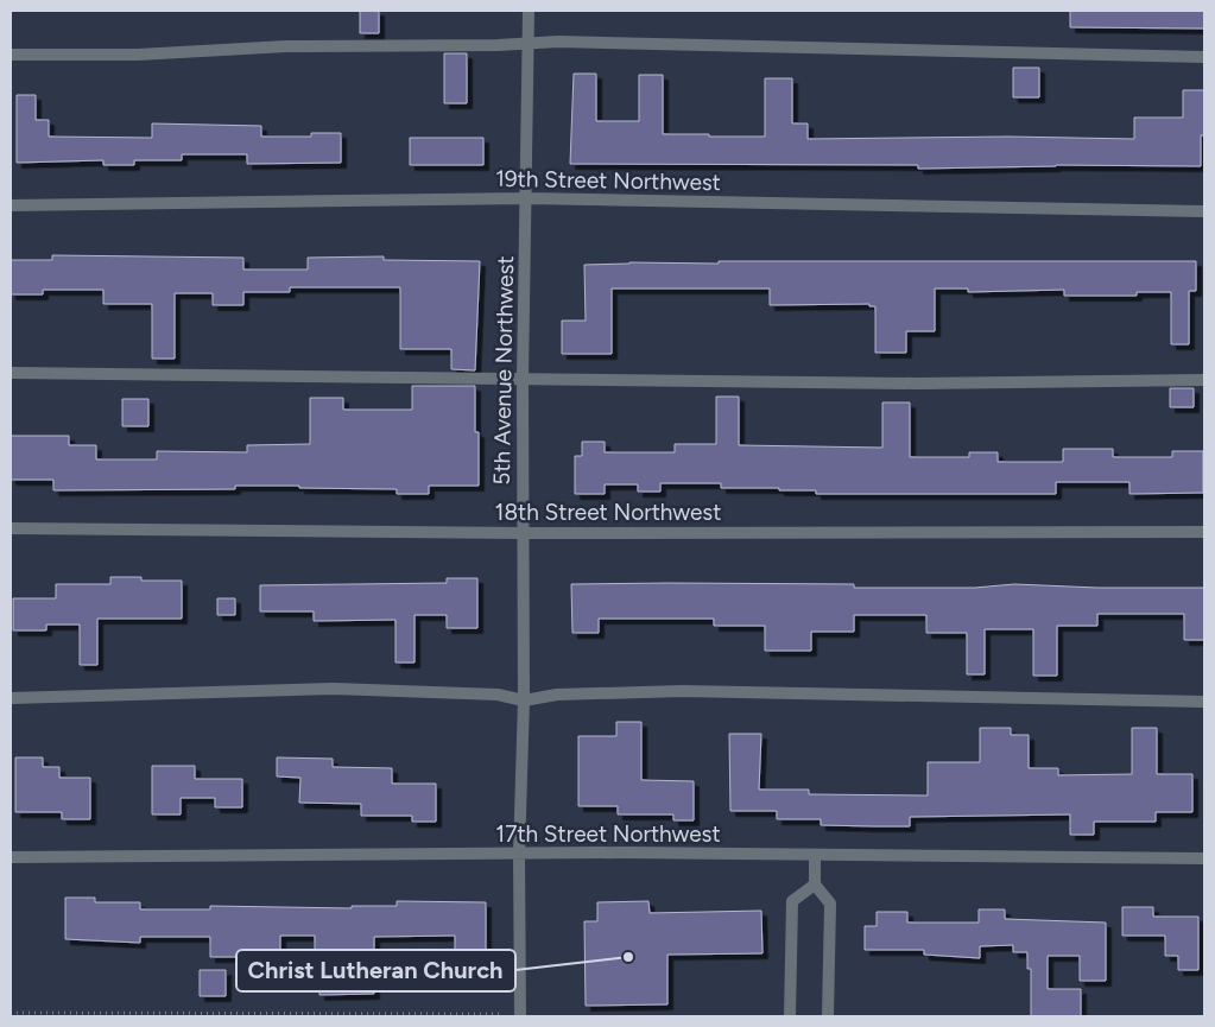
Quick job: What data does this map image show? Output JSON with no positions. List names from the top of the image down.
{
  "streets": {
    "street": [
      "19th Street Northwest",
      "5th Avenue Northwest",
      "18th Street Northwest",
      "17th Street Northwest"
    ]
  },
  "crossings": [
    ["19th Street Northwest", "5th Avenue Northwest"],
    ["5th Avenue Northwest", "18th Street Northwest"],
    ["5th Avenue Northwest", "17th Street Northwest"]
  ],
  "places": ["Christ Lutheran Church"]
}
